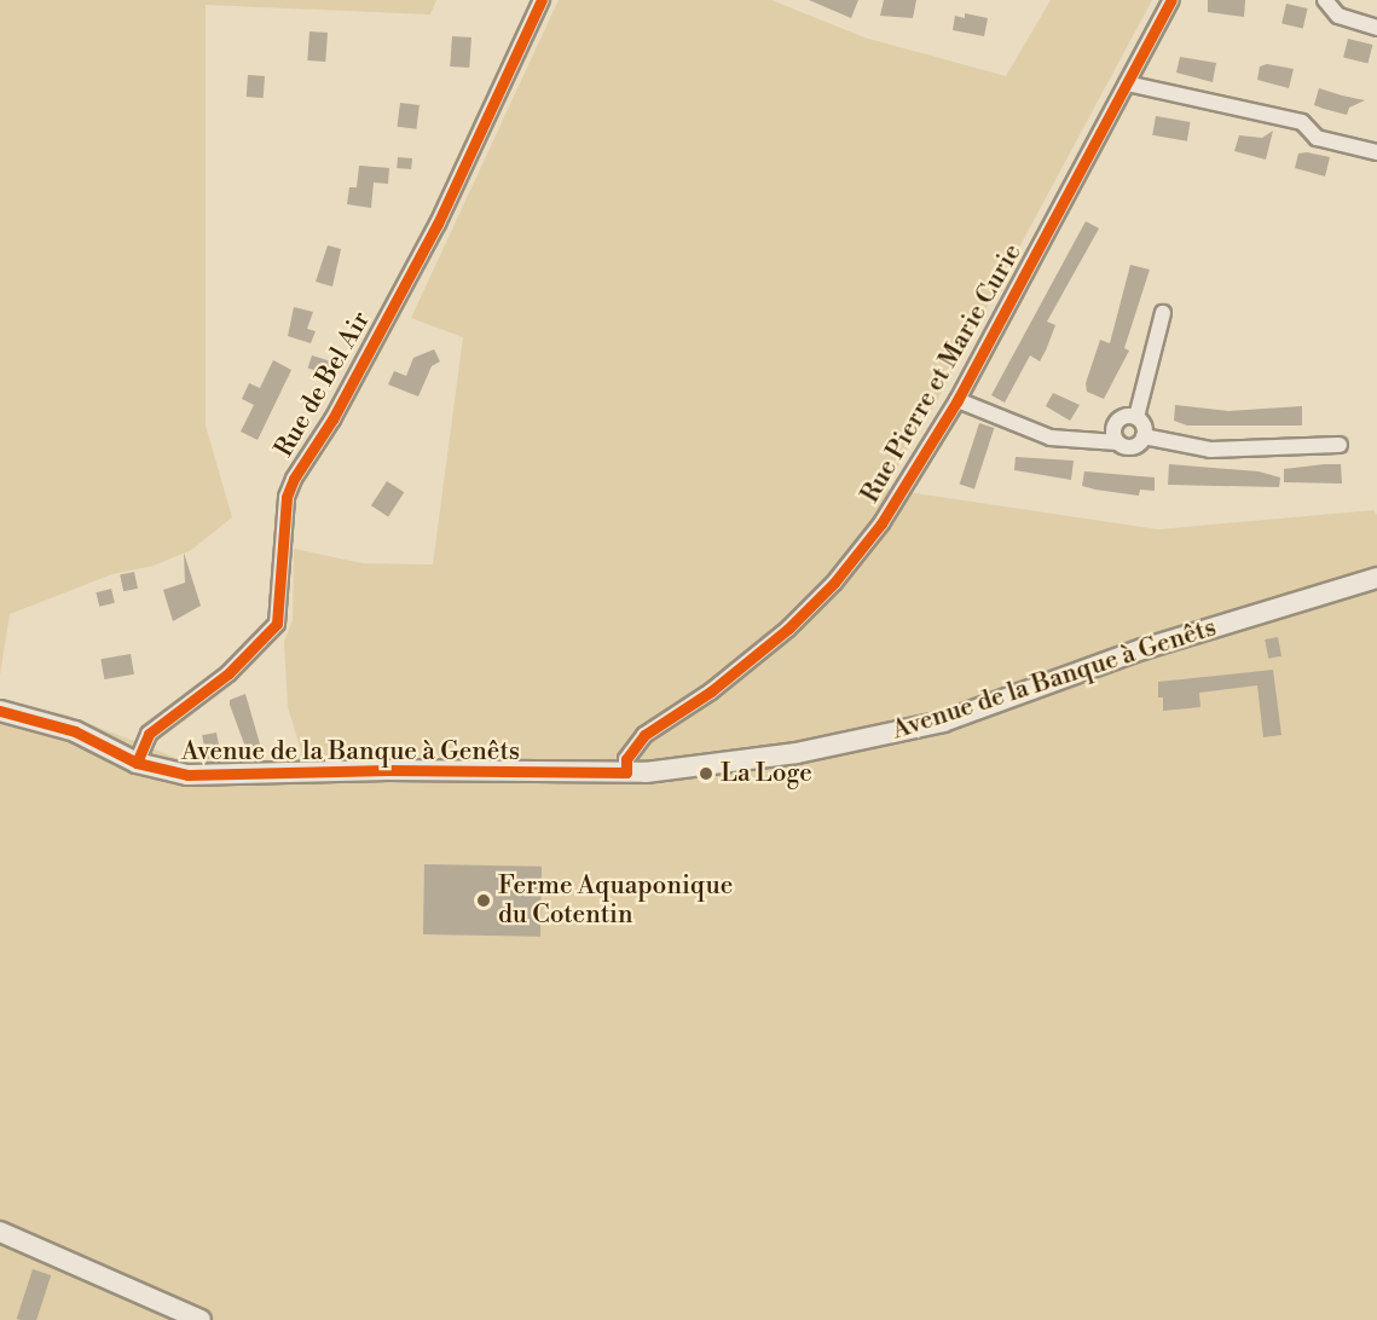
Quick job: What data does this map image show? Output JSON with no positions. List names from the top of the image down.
{
  "streets": {
    "street": ["Rue Pierre et Marie Curie", "Rue de Bel Air", "Avenue de la Banque à Genêts"]
  },
  "crossings": [
    ["Rue Pierre et Marie Curie", "Avenue de la Banque à Genêts"],
    ["Rue de Bel Air", "Avenue de la Banque à Genêts"]
  ],
  "places": ["La Loge", "Ferme Aquaponique du Cotentin"]
}
